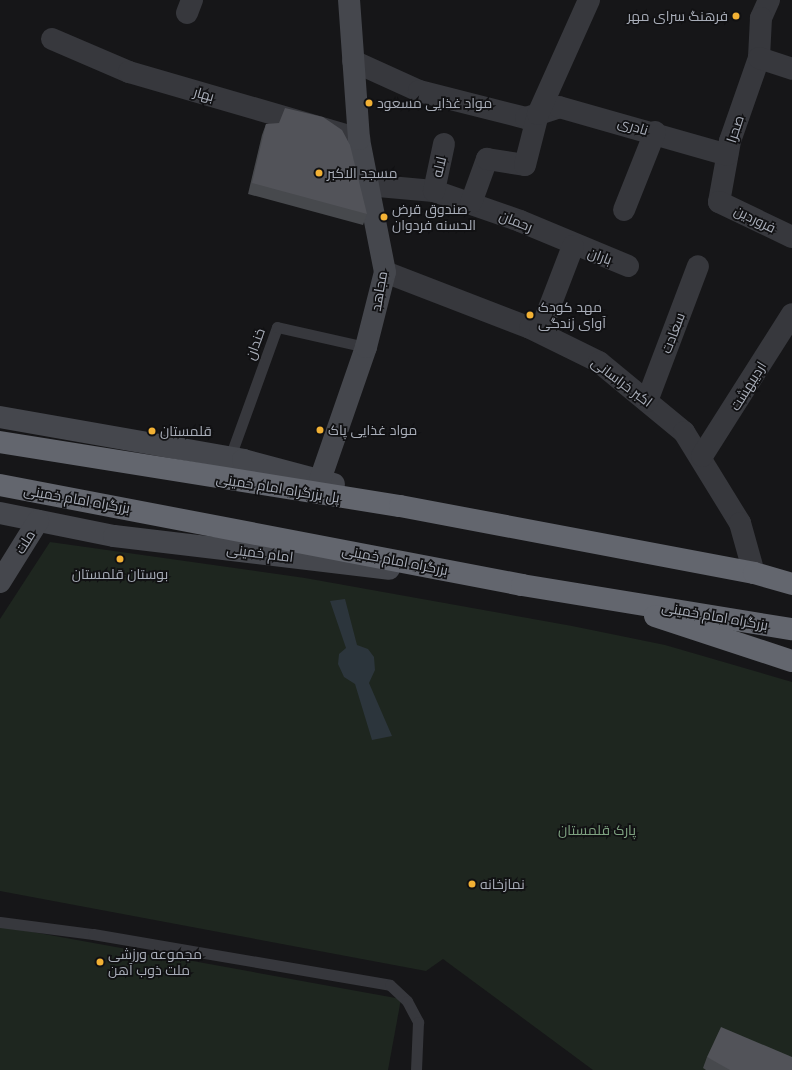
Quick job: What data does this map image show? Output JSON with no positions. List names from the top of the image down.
{
  "streets": {
    "highway": ["پل بزرگراه امام خمینی", "بزرگراه امام خمینی"],
    "main road": ["مجاهد", "ملت", "امام خمینی"],
    "street": [
      "بهار",
      "نادری",
      "صحرا",
      "لاله",
      "فروردین",
      "رحمان",
      "باران",
      "سعادت",
      "اکبر خراسانی",
      "اردیبهشت"
    ],
    "lane": ["خندان"]
  },
  "crossings": [
    ["بهار", "مجاهد"],
    ["نادری", "صحرا"],
    ["نادری", "مجاهد"],
    ["صحرا", "فروردین"],
    ["لاله", "رحمان"],
    ["رحمان", "باران"],
    ["رحمان", "مجاهد"],
    ["مجاهد", "خندان"],
    ["مجاهد", "اکبر خراسانی"],
    ["سعادت", "اکبر خراسانی"],
    ["اکبر خراسانی", "اردیبهشت"],
    ["بزرگراه امام خمینی", "امام خمینی"],
    ["ملت", "امام خمینی"]
  ],
  "parks": ["پارک قلمستان"],
  "places": [
    "فرهنگ سرای مهر",
    "مواد غذایی مسعود",
    "مسجد الاکبر",
    "صندوق قرض الحسنه فردوان",
    "مهد کودک آوای زندگی",
    "مواد غذایی پاک",
    "قلمستان",
    "بوستان قلمستان",
    "نمازخانه",
    "مجموعه ورزشی ملت ذوب آهن"
  ]
}
